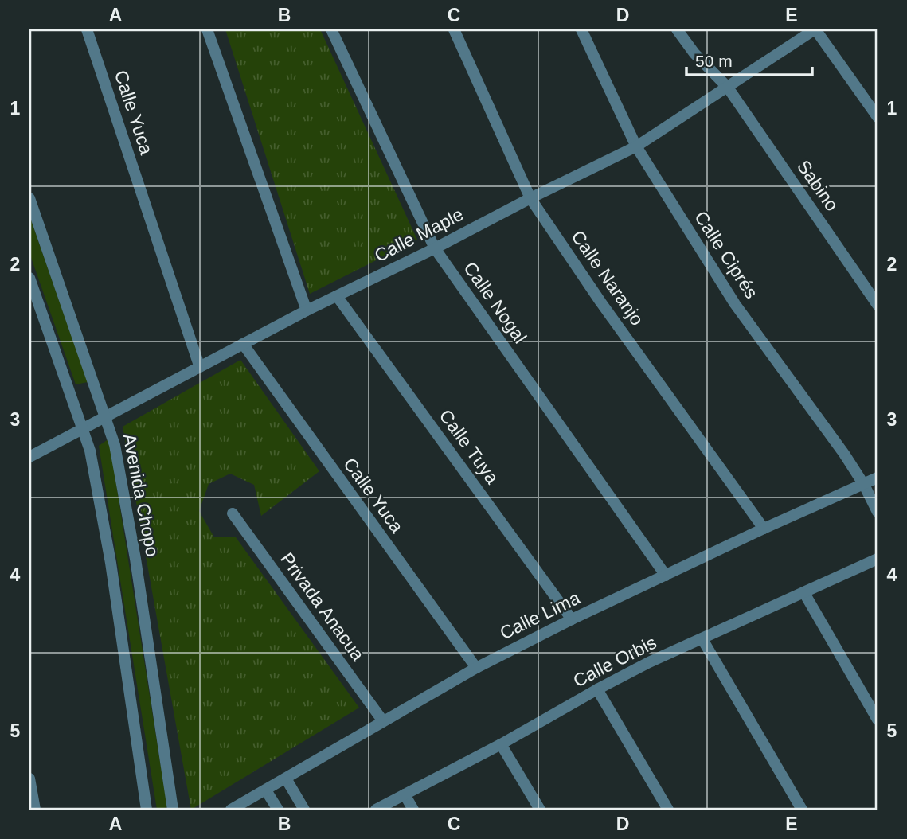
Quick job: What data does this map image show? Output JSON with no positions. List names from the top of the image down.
{
  "streets": {
    "street": [
      "Calle Yuca",
      "Sabino",
      "Calle Maple",
      "Calle Ciprés",
      "Calle Naranjo",
      "Calle Nogal",
      "Calle Tuya",
      "Avenida Chopo",
      "Privada Anacua",
      "Calle Lima",
      "Calle Orbis"
    ]
  },
  "crossings": [
    ["Calle Yuca", "Calle Maple"],
    ["Calle Yuca", "Calle Lima"],
    ["Sabino", "Calle Maple"],
    ["Calle Maple", "Calle Ciprés"],
    ["Calle Maple", "Calle Naranjo"],
    ["Calle Maple", "Calle Nogal"],
    ["Calle Maple", "Calle Tuya"],
    ["Calle Maple", "Avenida Chopo"],
    ["Calle Ciprés", "Calle Lima"],
    ["Calle Naranjo", "Calle Lima"],
    ["Calle Nogal", "Calle Lima"],
    ["Calle Tuya", "Calle Lima"],
    ["Privada Anacua", "Calle Lima"]
  ],
  "scale_bar": "50 m",
  "grid": {
    "columns": [
      "A",
      "B",
      "C",
      "D",
      "E"
    ],
    "rows": [
      "1",
      "2",
      "3",
      "4",
      "5"
    ]
  }
}
